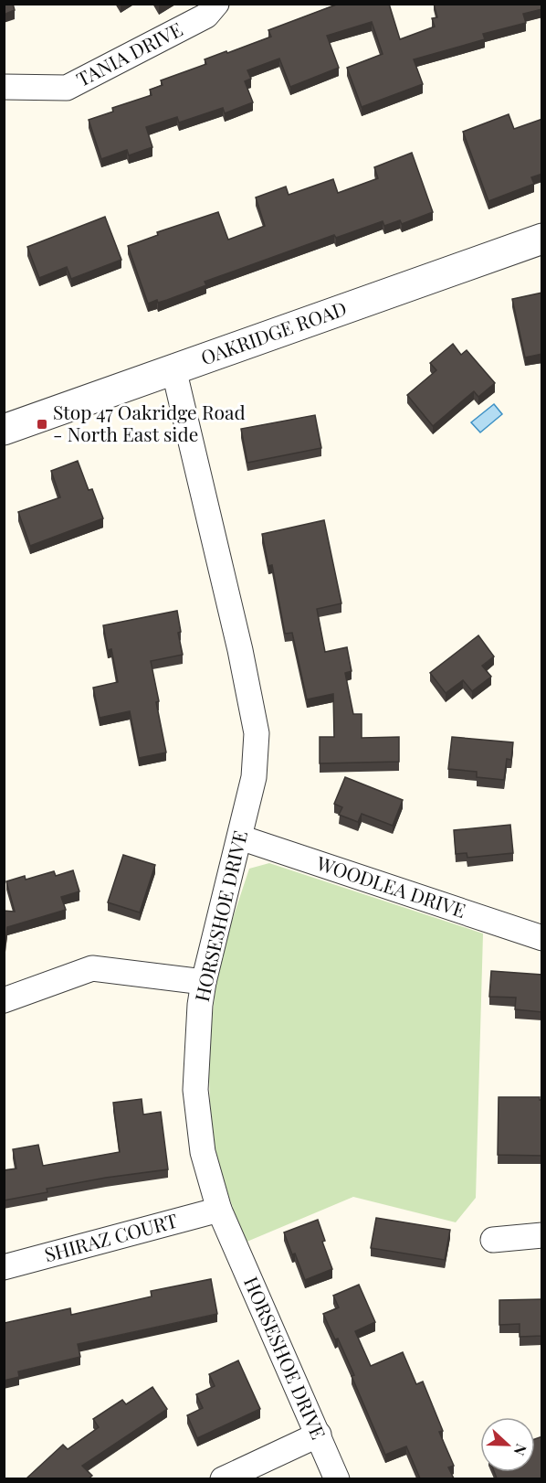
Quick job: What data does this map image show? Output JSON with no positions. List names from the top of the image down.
{
  "streets": {
    "street": [
      "TANIA DRIVE",
      "OAKRIDGE ROAD",
      "WOODLEA DRIVE",
      "HORSESHOE DRIVE",
      "SHIRAZ COURT"
    ]
  },
  "crossings": [
    ["OAKRIDGE ROAD", "HORSESHOE DRIVE"],
    ["WOODLEA DRIVE", "HORSESHOE DRIVE"],
    ["HORSESHOE DRIVE", "SHIRAZ COURT"]
  ],
  "places": {
    "transit": ["Stop 47 Oakridge Road - North East side"]
  },
  "north": "right"
}
